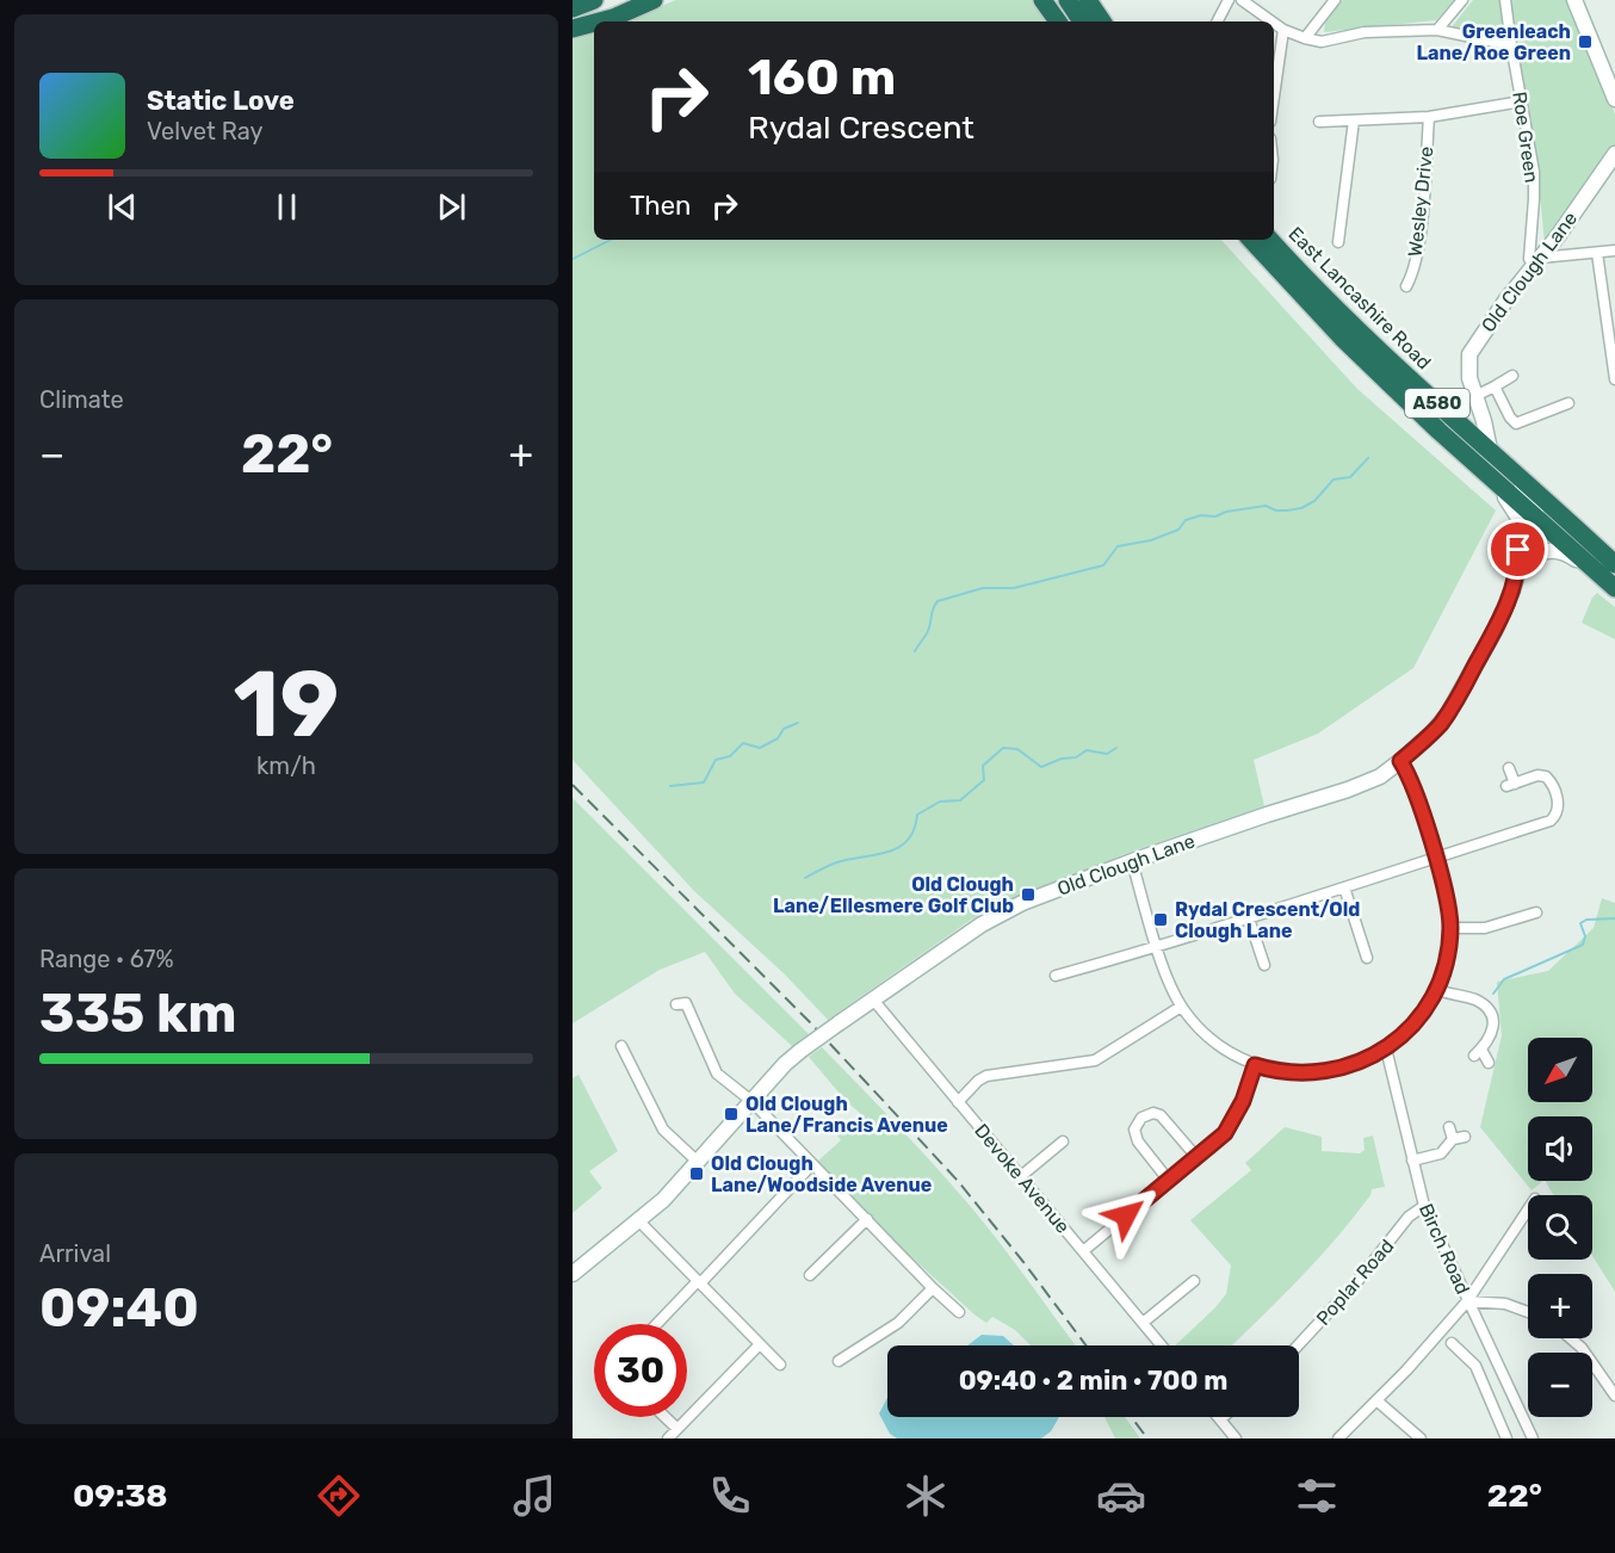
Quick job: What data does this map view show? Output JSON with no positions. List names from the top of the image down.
{
  "streets": {
    "highway": ["East Lancashire Road", "A580"],
    "street": [
      "Roe Green",
      "Wesley Drive",
      "Old Clough Lane",
      "Devoke Avenue",
      "Birch Road",
      "Poplar Road"
    ]
  },
  "crossings": [
    ["Roe Green", "Old Clough Lane"],
    ["Old Clough Lane", "East Lancashire Road"],
    ["Old Clough Lane", "Devoke Avenue"],
    ["Birch Road", "Poplar Road"]
  ],
  "places": {
    "transit": [
      "Greenleach Lane/Roe Green",
      "Old Clough Lane/Ellesmere Golf Club",
      "Rydal Crescent/Old Clough Lane",
      "Old Clough Lane/Francis Avenue",
      "Old Clough Lane/Woodside Avenue"
    ]
  },
  "north": "bottom left",
  "page": {
    "turn": ["160 m", "Rydal Crescent"],
    "song": ["Static Love", "Velvet Ray"],
    "then": "Then",
    "tile": [
      "Climate",
      ["19", "km/h"],
      ["Range · 67%", "335 km"],
      ["Arrival", "09:40"]
    ],
    "heat": ["−", "22°", "+"],
    "map_buttons": ["+", "−"],
    "limit": "30",
    "trip": "09:40 · 2 min · 700 m",
    "tabs": ["09:38", "22°"]
  }
}
